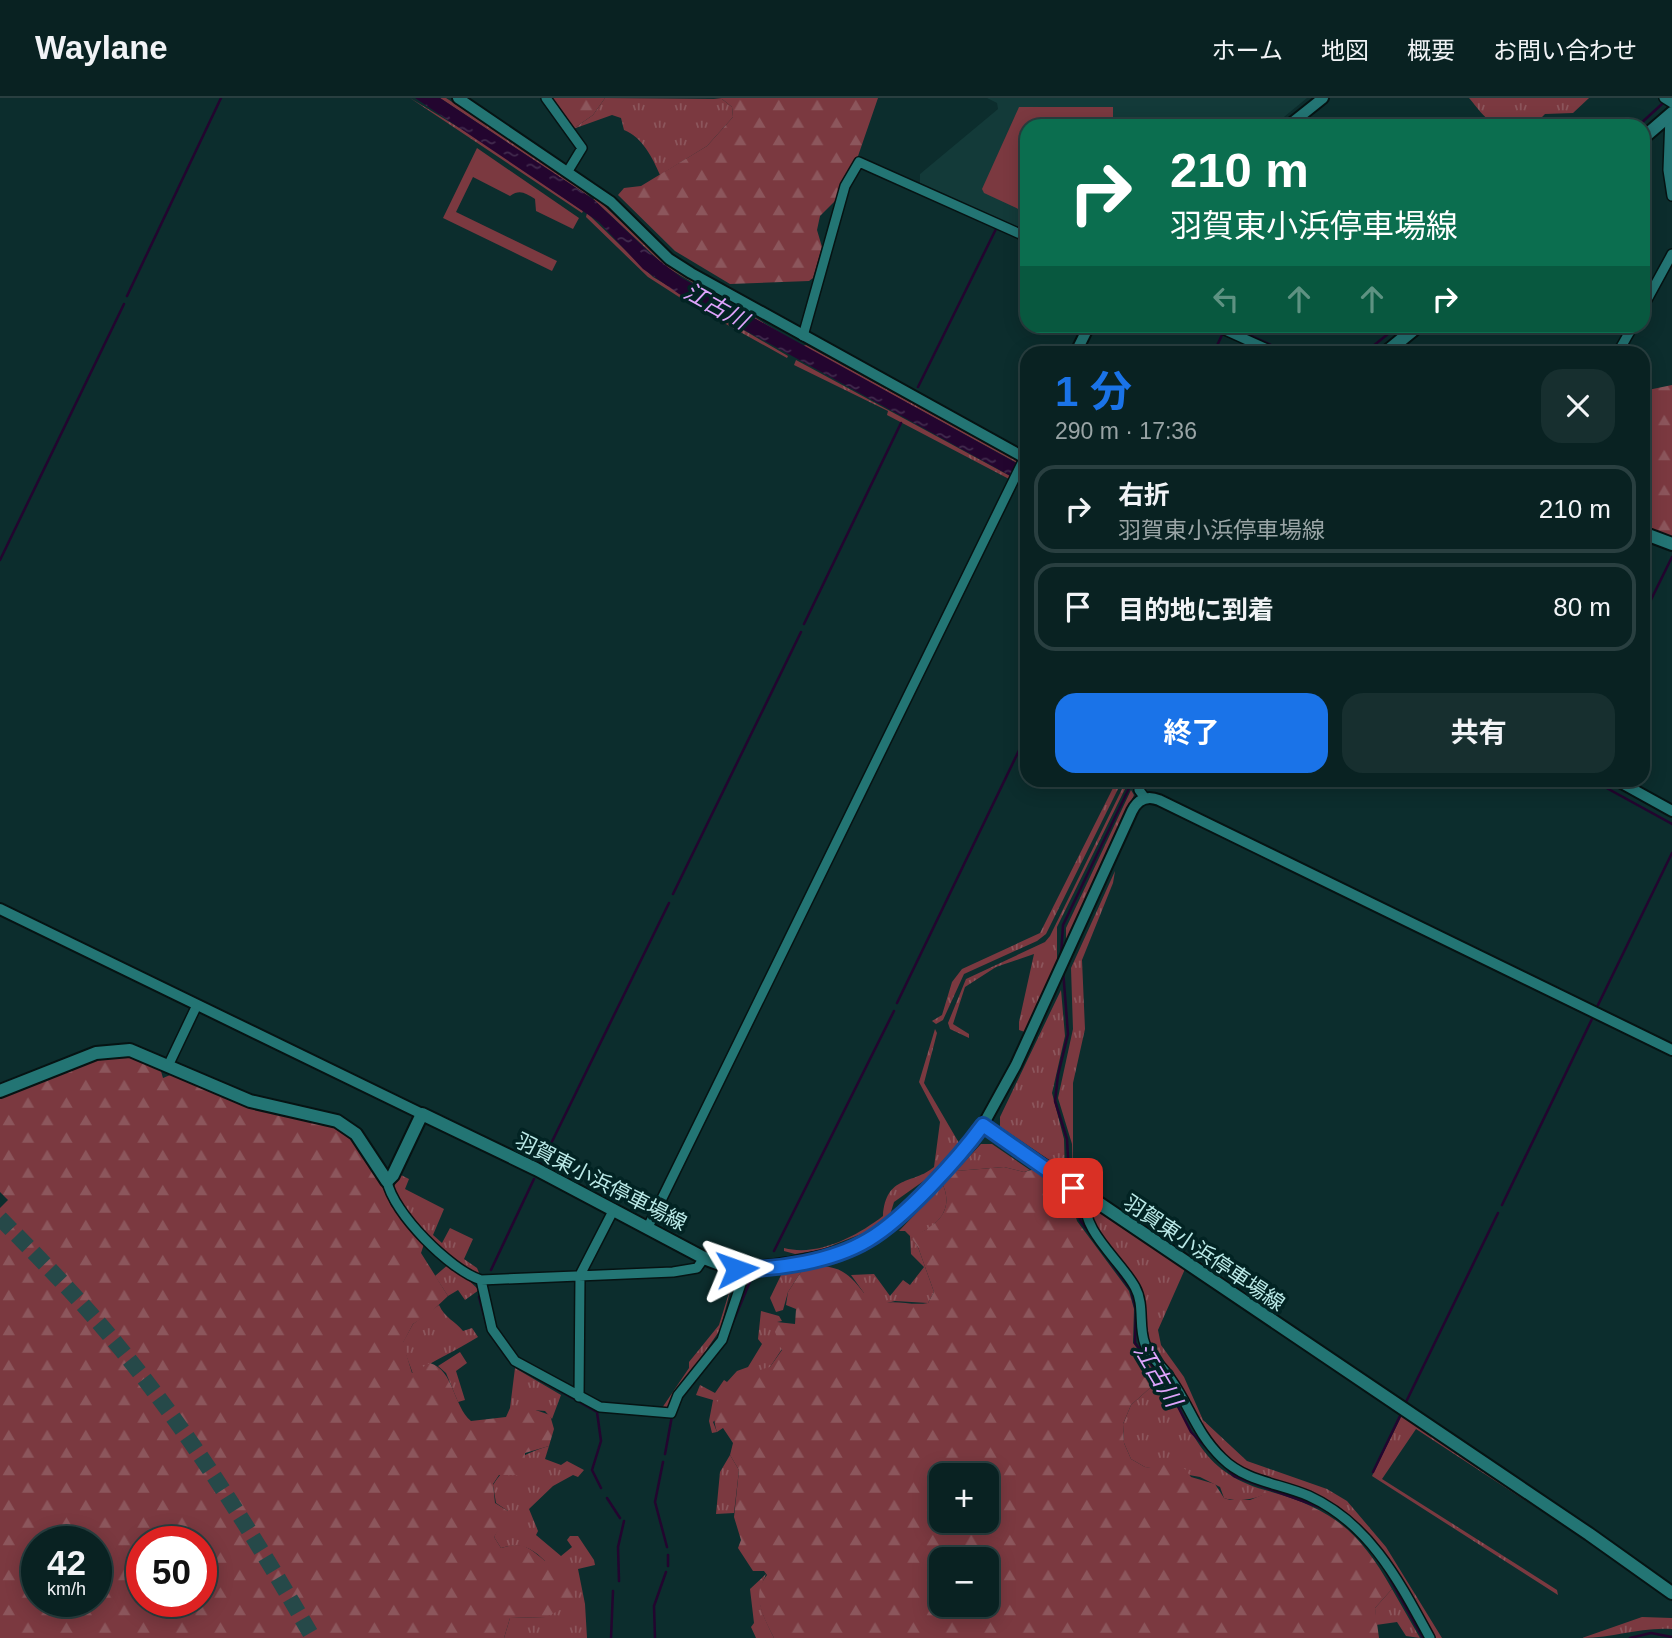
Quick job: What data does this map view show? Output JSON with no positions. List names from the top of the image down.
{
  "streets": {
    "main road": ["羽賀東小浜停車場線"]
  },
  "water": ["江古川"],
  "page": {
    "header": "Waylane",
    "nav": [
      "ホーム",
      "地図",
      "概要",
      "お問い合わせ"
    ],
    "turn": ["210 m", "羽賀東小浜停車場線"],
    "heading": ["1 分", "290 m · 17:36"],
    "list": [
      {
        "name": "右折",
        "note": "羽賀東小浜停車場線",
        "value": "210 m"
      },
      {
        "name": "目的地に到着",
        "value": "80 m"
      }
    ],
    "buttons": ["終了", "共有"],
    "map_buttons": ["+", "−"],
    "speed": "42 km/h",
    "limit": "50"
  }
}
